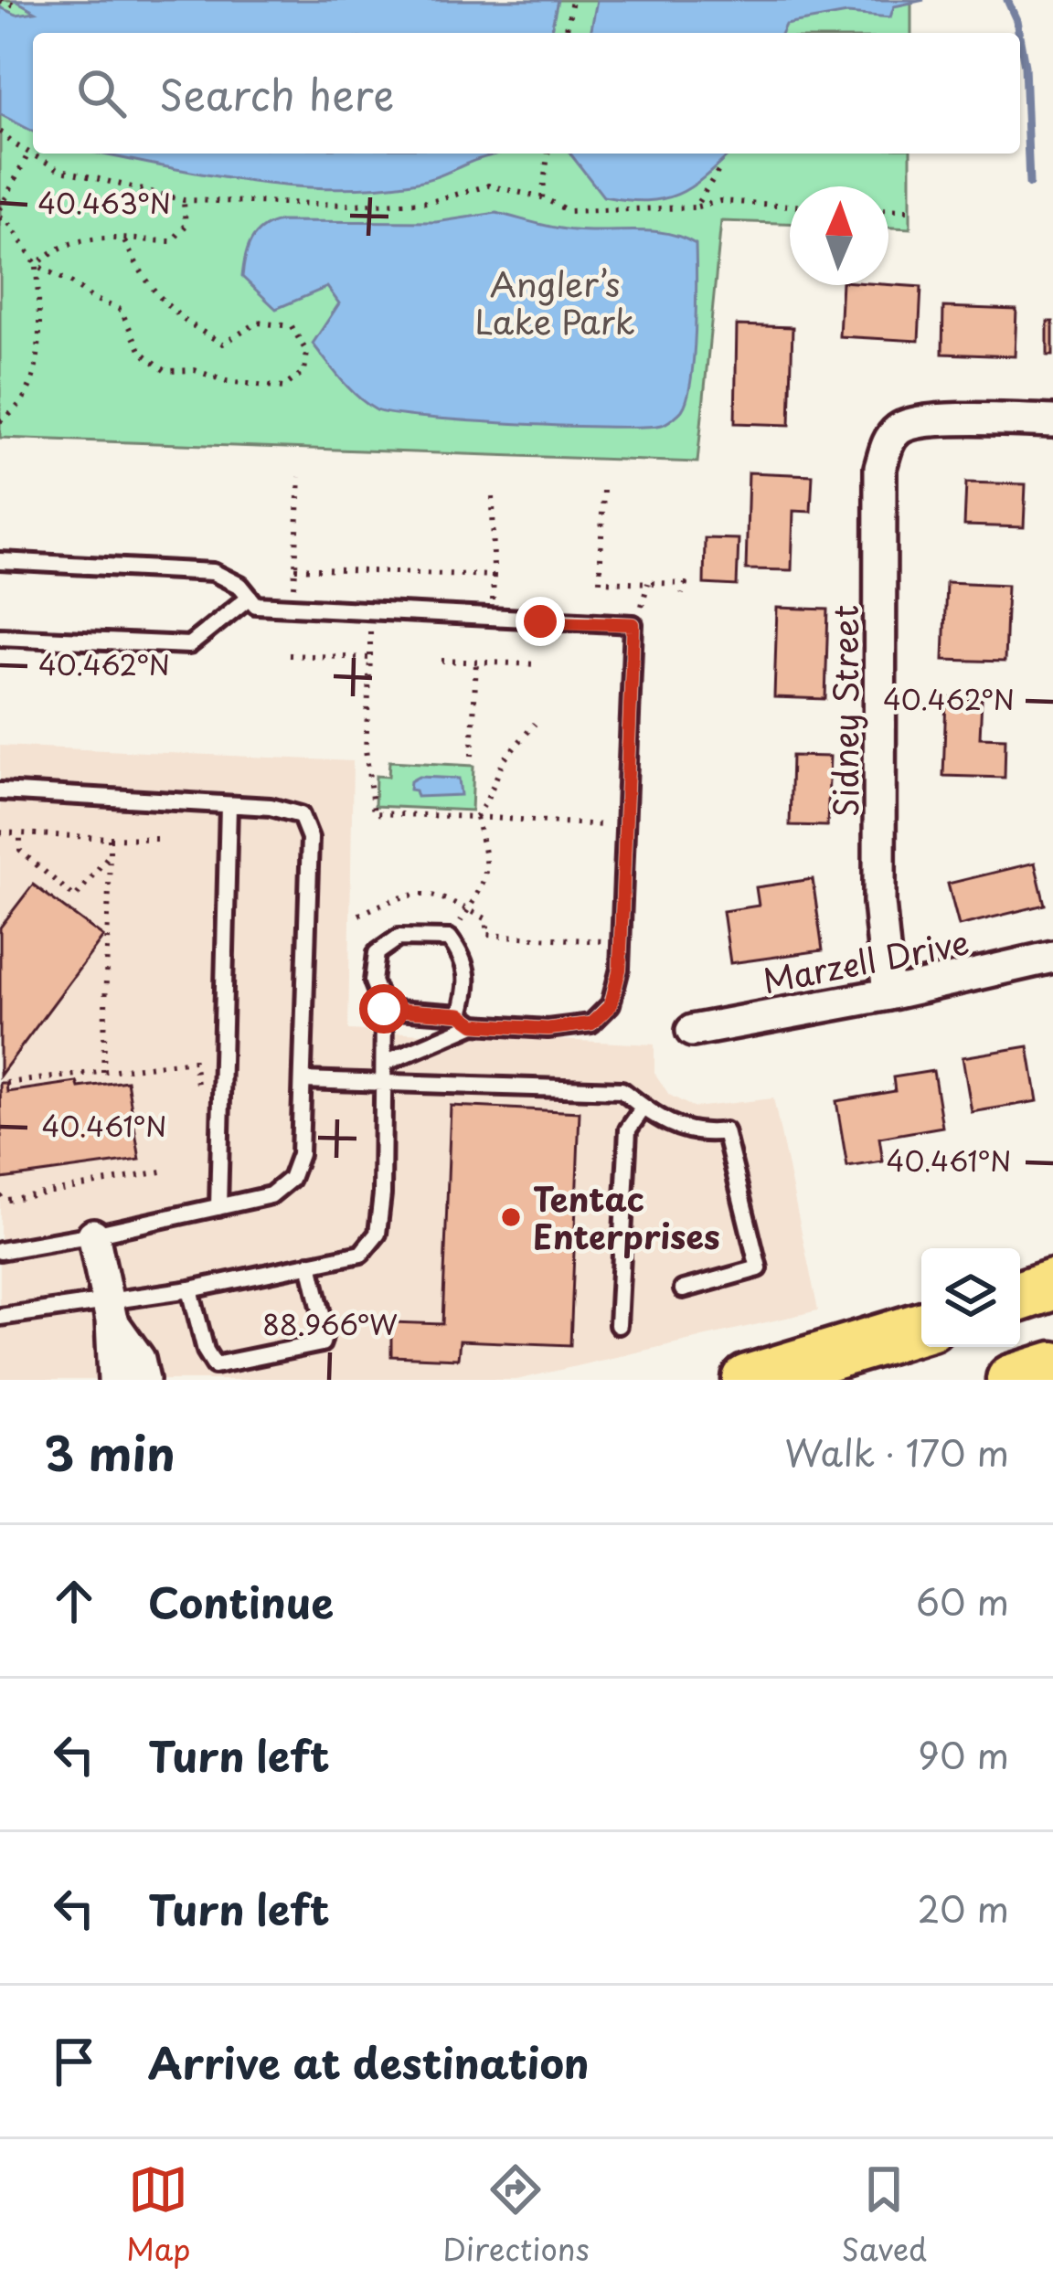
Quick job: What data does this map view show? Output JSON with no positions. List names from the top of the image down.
{
  "streets": {
    "street": ["Sidney Street", "Marzell Drive"]
  },
  "crossings": [
    ["Sidney Street", "Marzell Drive"]
  ],
  "parks": ["Angler’s Lake Park"],
  "places": ["Tentac Enterprises"],
  "north": "top",
  "page": {
    "search": "Search here",
    "heading": ["3 min", "Walk · 170 m"],
    "list": [
      ["Continue", "60 m"],
      ["Turn left", "90 m"],
      ["Turn left", "20 m"],
      "Arrive at destination"
    ],
    "nav": ["Map", "Directions", "Saved"]
  },
  "coordinates": [
    "40.463°N",
    "40.462°N",
    "40.461°N",
    "88.966°W"
  ]
}
